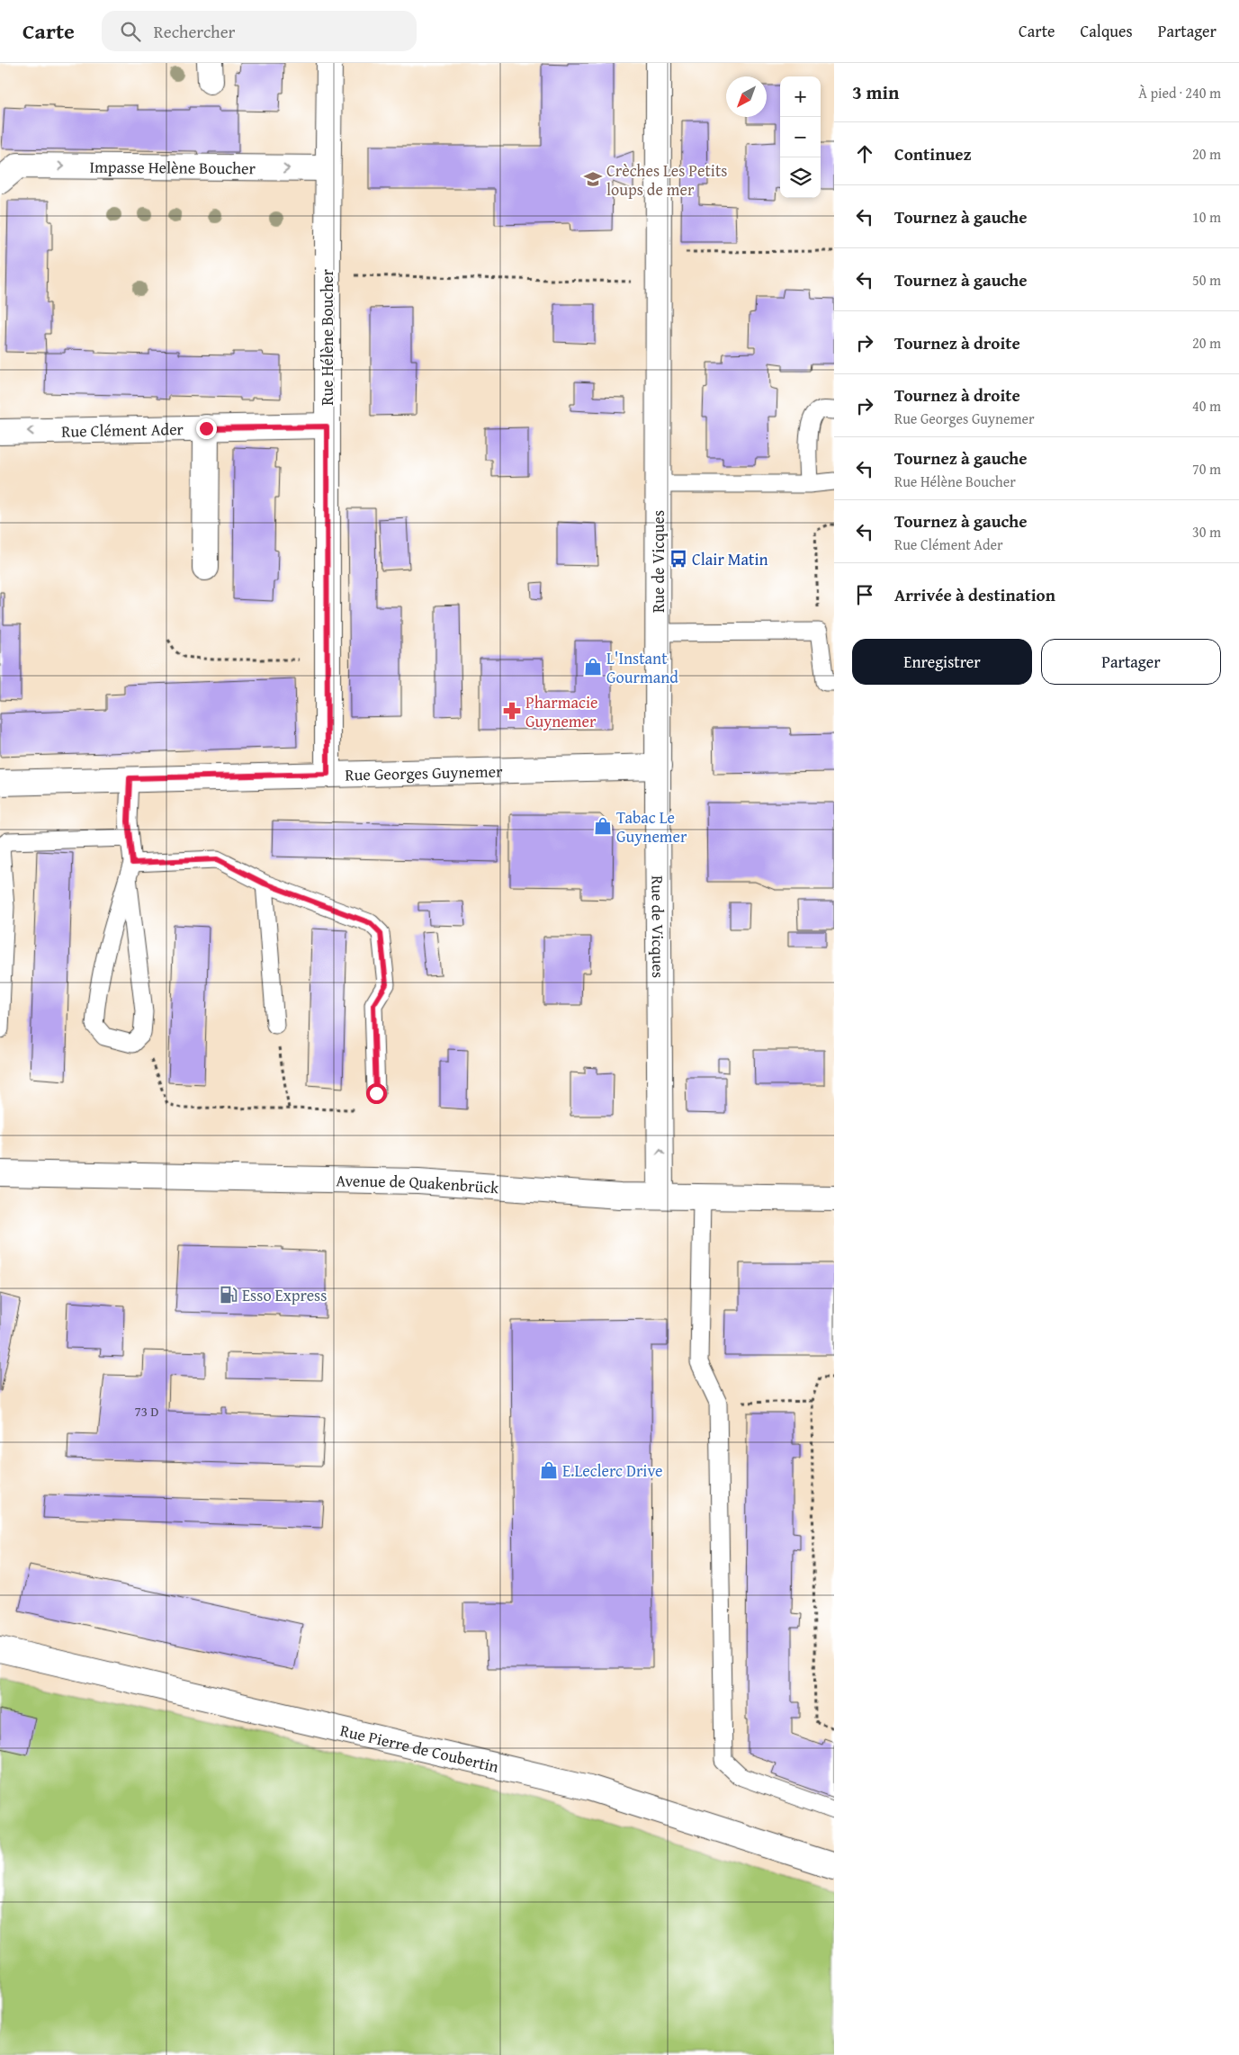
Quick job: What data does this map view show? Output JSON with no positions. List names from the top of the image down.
{
  "streets": {
    "street": [
      "Impasse Helène Boucher",
      "Rue Hélène Boucher",
      "Rue Clément Ader",
      "Rue de Vicques",
      "Rue Georges Guynemer",
      "Avenue de Quakenbrück",
      "Rue Pierre de Coubertin"
    ]
  },
  "crossings": [
    ["Impasse Helène Boucher", "Rue Hélène Boucher"],
    ["Rue Hélène Boucher", "Rue Clément Ader"],
    ["Rue Hélène Boucher", "Rue Georges Guynemer"],
    ["Rue de Vicques", "Rue Georges Guynemer"],
    ["Rue de Vicques", "Avenue de Quakenbrück"]
  ],
  "one_way": ["Impasse Helène Boucher", "Rue Clément Ader", "Rue de Vicques"],
  "places": {
    "school or university": ["Crèches Les Petits loups de mer"],
    "bus stop": ["Clair Matin"],
    "shop": ["L'Instant Gourmand", "Tabac Le Guynemer", "E.Leclerc Drive"],
    "pharmacy": ["Pharmacie Guynemer"],
    "fuel station": ["Esso Express"]
  },
  "house_numbers": ["73 D"],
  "north": "bottom left",
  "page": {
    "header": "Carte",
    "search": "Rechercher",
    "nav": ["Carte", "Calques", "Partager"],
    "heading": ["3 min", "À pied · 240 m"],
    "map_buttons": ["+", "−"],
    "list": [
      ["Continuez", "20 m"],
      ["Tournez à gauche", "10 m"],
      ["Tournez à gauche", "50 m"],
      ["Tournez à droite", "20 m"],
      ["Tournez à droite", "Rue Georges Guynemer", "40 m"],
      ["Tournez à gauche", "Rue Hélène Boucher", "70 m"],
      ["Tournez à gauche", "Rue Clément Ader", "30 m"],
      "Arrivée à destination"
    ],
    "buttons": ["Enregistrer", "Partager"]
  }
}
